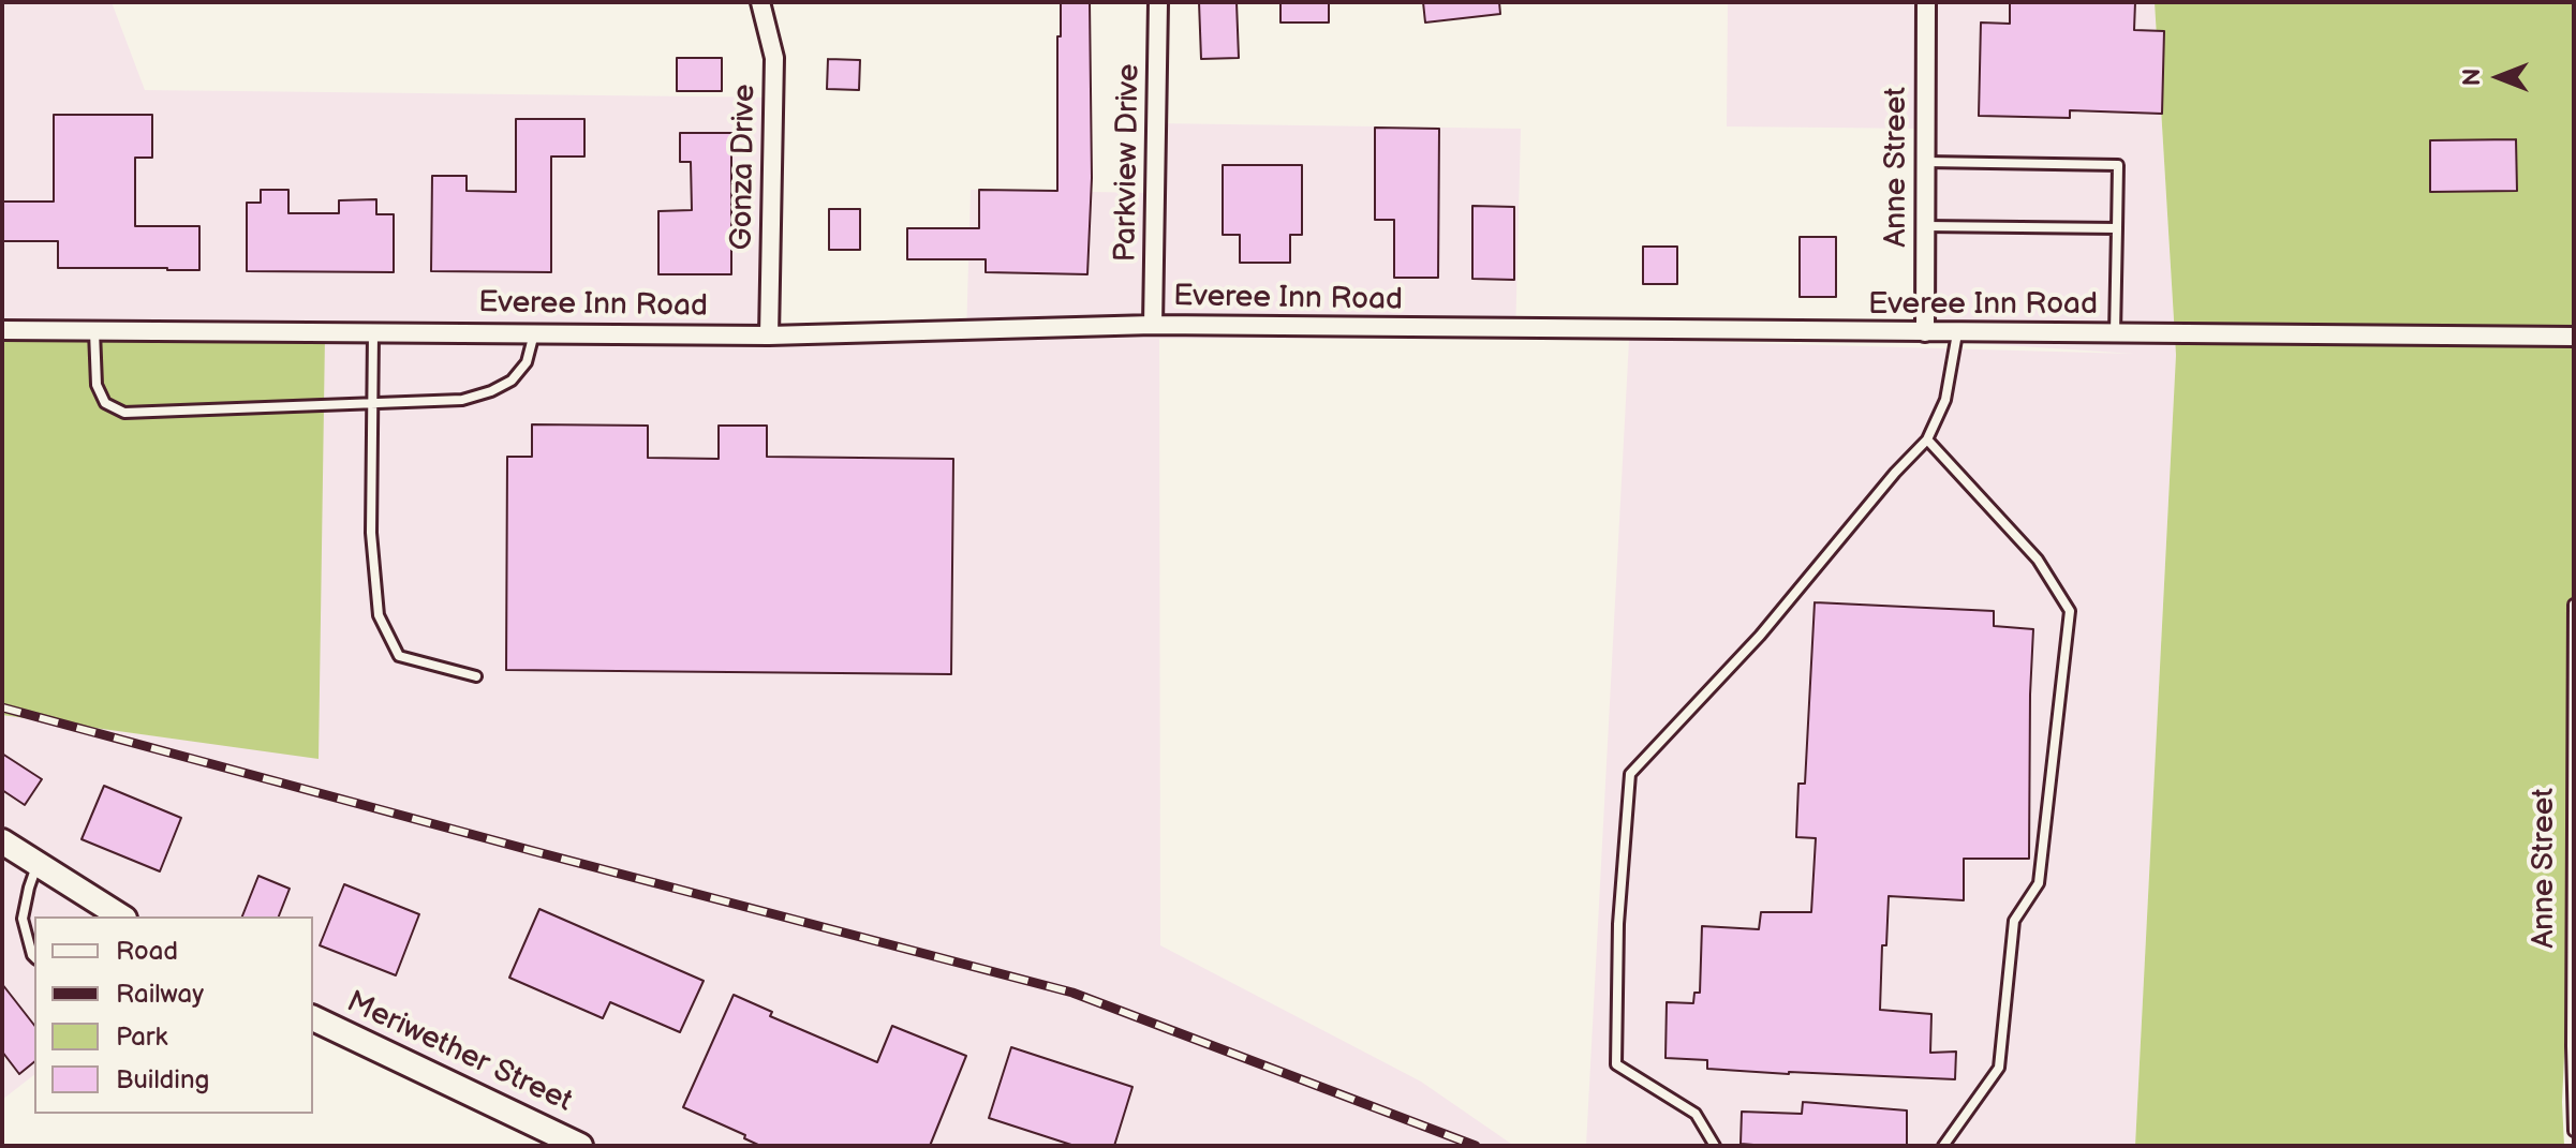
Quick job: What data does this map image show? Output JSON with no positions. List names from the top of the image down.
{
  "streets": {
    "street": [
      "Parkview Drive",
      "Gonza Drive",
      "Anne Street",
      "Everee Inn Road",
      "Meriwether Street"
    ]
  },
  "crossings": [
    ["Parkview Drive", "Everee Inn Road"],
    ["Gonza Drive", "Everee Inn Road"],
    ["Anne Street", "Everee Inn Road"]
  ],
  "legend": [
    "Road",
    "Railway",
    "Park",
    "Building"
  ],
  "north": "left"
}
